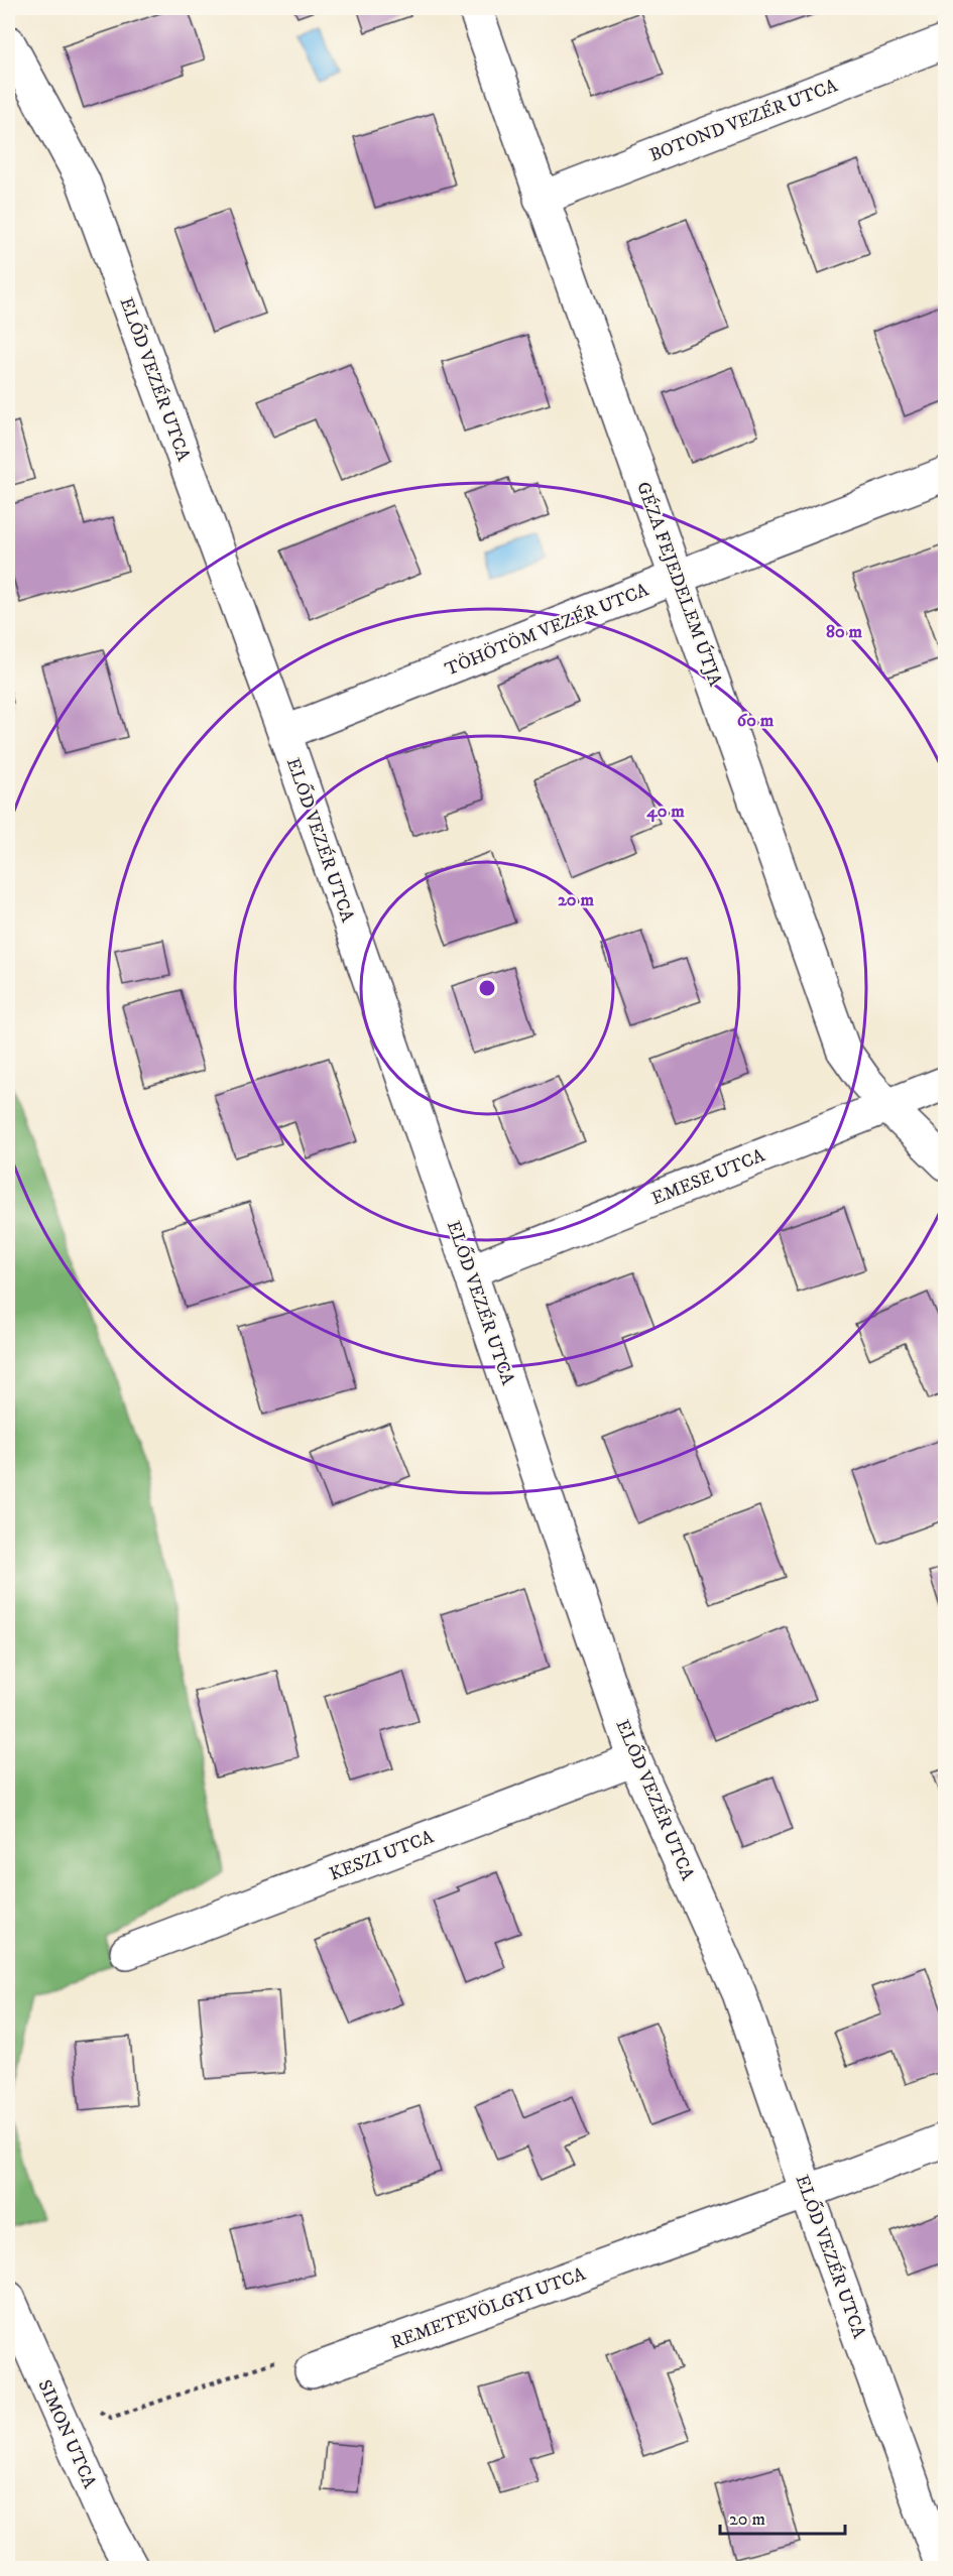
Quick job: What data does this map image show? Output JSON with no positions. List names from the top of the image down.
{
  "streets": {
    "street": [
      "BOTOND VEZÉR UTCA",
      "ELŐD VEZÉR UTCA",
      "GÉZA FEJEDELEM ÚTJA",
      "TÖHÖTÖM VEZÉR UTCA",
      "EMESE UTCA",
      "KESZI UTCA",
      "REMETEVÖLGYI UTCA",
      "SIMON UTCA"
    ]
  },
  "crossings": [
    ["BOTOND VEZÉR UTCA", "GÉZA FEJEDELEM ÚTJA"],
    ["ELŐD VEZÉR UTCA", "TÖHÖTÖM VEZÉR UTCA"],
    ["ELŐD VEZÉR UTCA", "EMESE UTCA"],
    ["ELŐD VEZÉR UTCA", "KESZI UTCA"],
    ["ELŐD VEZÉR UTCA", "REMETEVÖLGYI UTCA"],
    ["GÉZA FEJEDELEM ÚTJA", "TÖHÖTÖM VEZÉR UTCA"],
    ["GÉZA FEJEDELEM ÚTJA", "EMESE UTCA"]
  ],
  "scale_bar": "20 m",
  "rings": [
    "80 m",
    "60 m",
    "40 m",
    "20 m"
  ]
}
